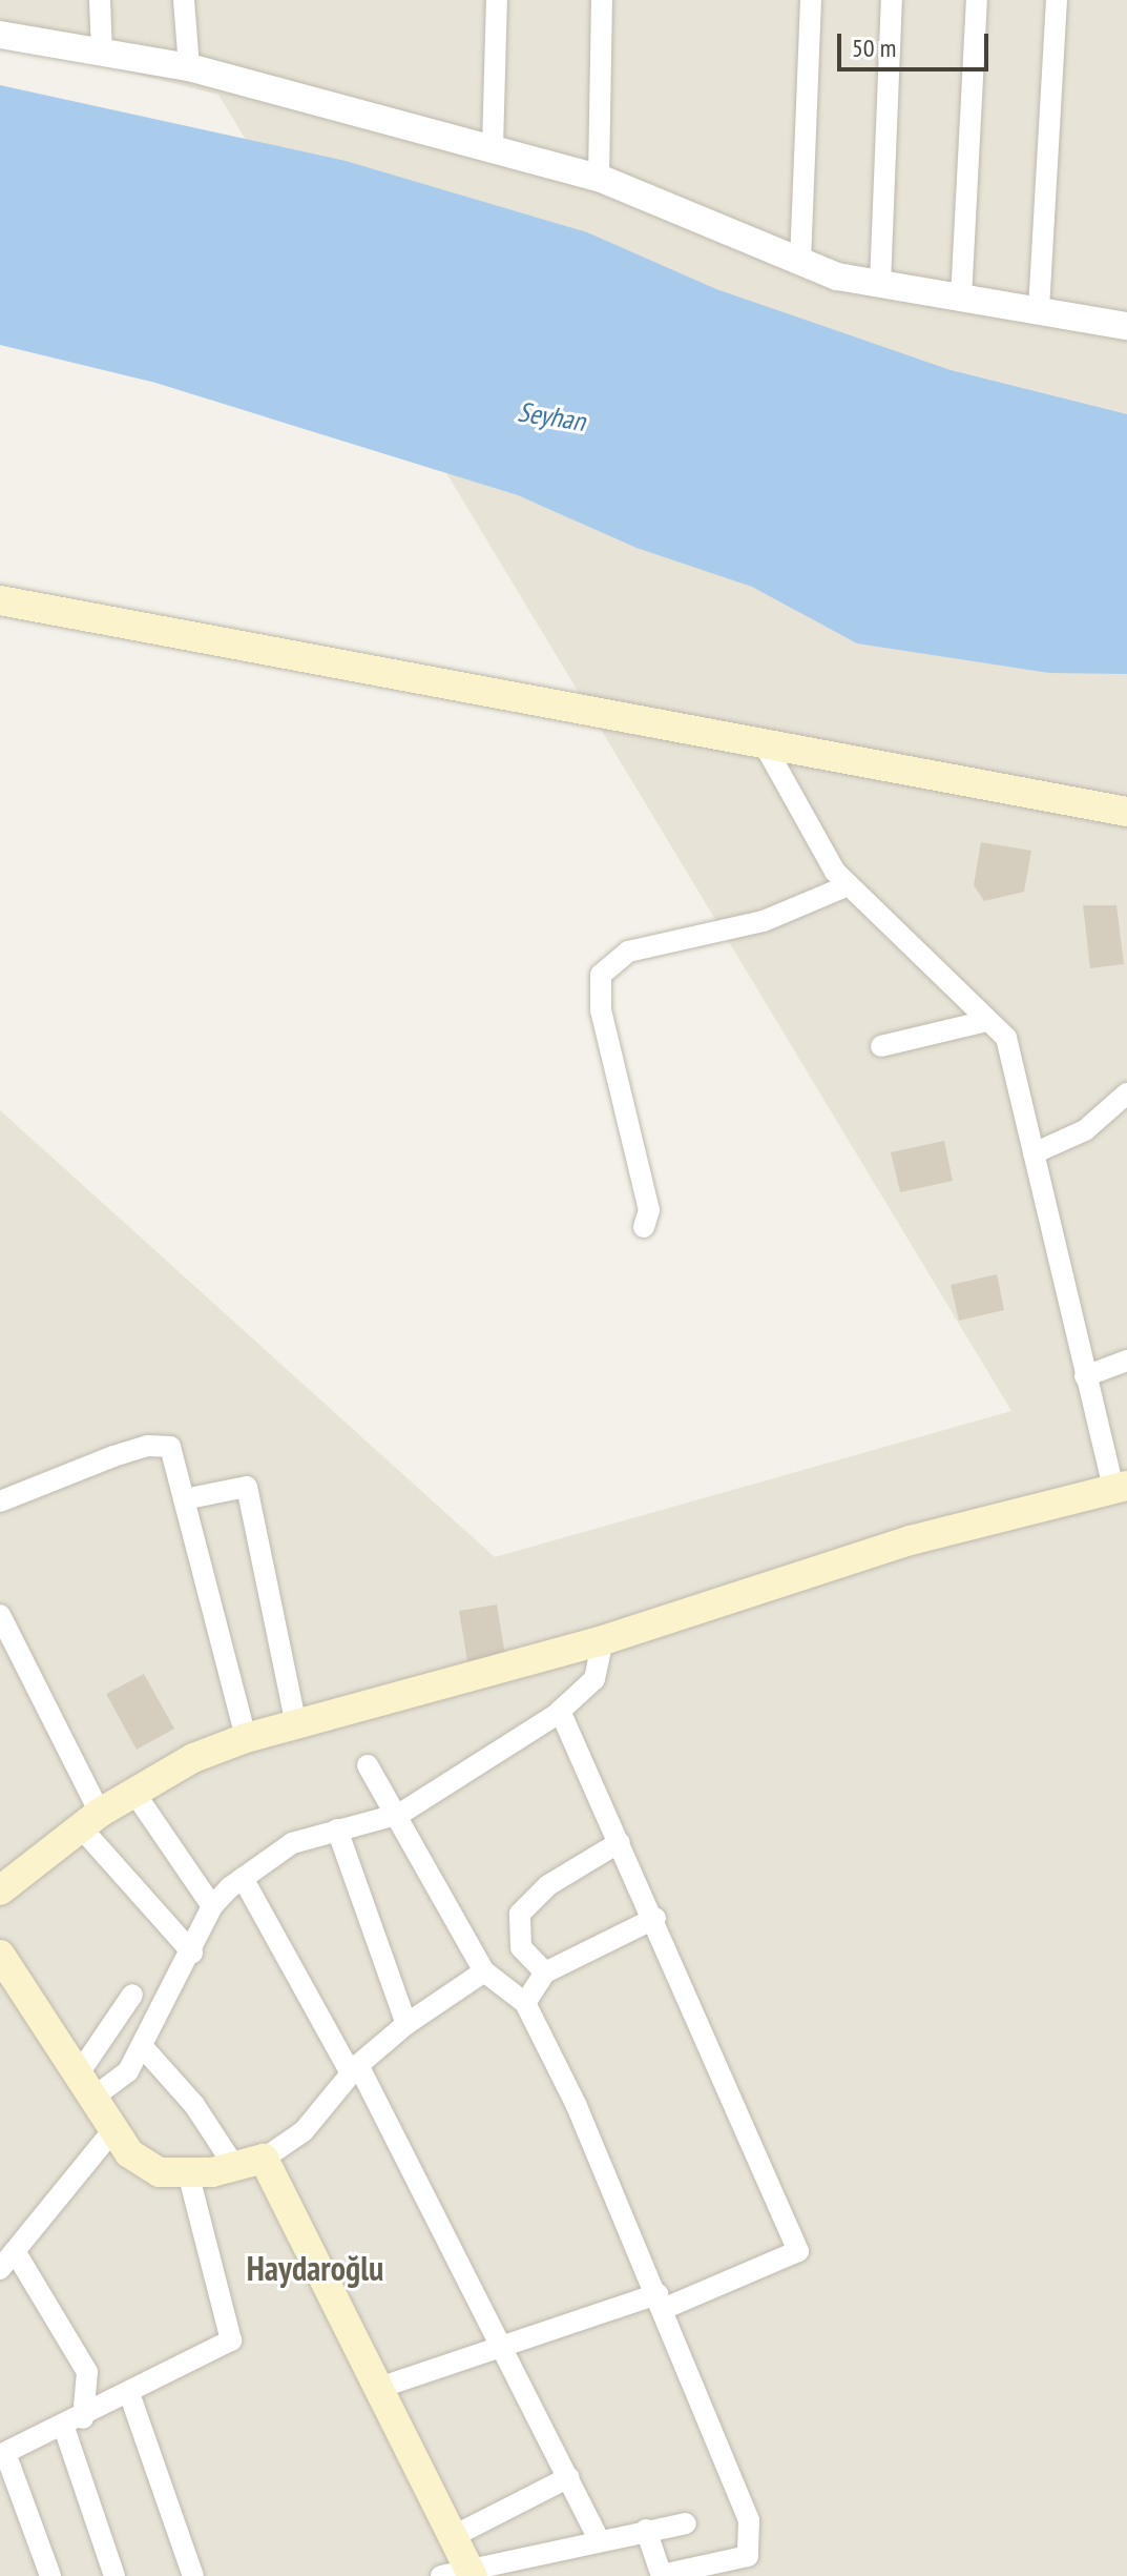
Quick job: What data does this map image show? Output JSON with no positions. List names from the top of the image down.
{
  "districts": ["Haydaroğlu"],
  "water": ["Seyhan"],
  "scale_bar": "50 m"
}
